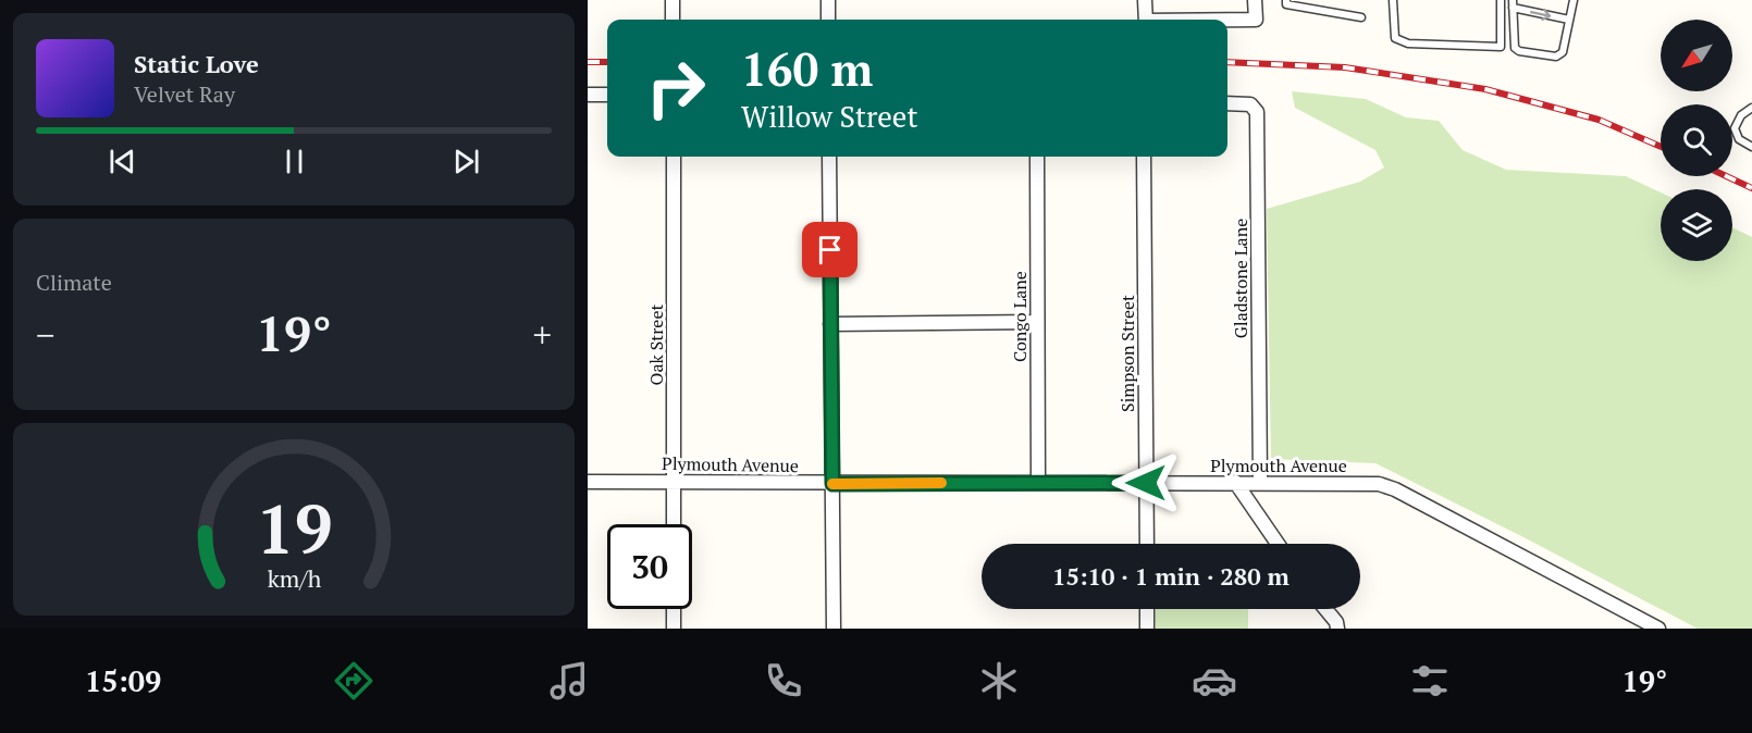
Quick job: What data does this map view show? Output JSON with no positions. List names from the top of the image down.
{
  "streets": {
    "street": [
      "Gladstone Lane",
      "Congo Lane",
      "Oak Street",
      "Simpson Street",
      "Plymouth Avenue"
    ]
  },
  "crossings": [
    ["Gladstone Lane", "Plymouth Avenue"],
    ["Congo Lane", "Plymouth Avenue"],
    ["Oak Street", "Plymouth Avenue"],
    ["Simpson Street", "Plymouth Avenue"]
  ],
  "north": "bottom left",
  "page": {
    "turn": ["160 m", "Willow Street"],
    "song": ["Static Love", "Velvet Ray"],
    "tile": "Climate",
    "heat": ["−", "19°", "+"],
    "limit": "30",
    "trip": "15:10 · 1 min · 280 m",
    "tabs": ["15:09", "19°"],
    "gauge": ["19", "km/h"]
  }
}
